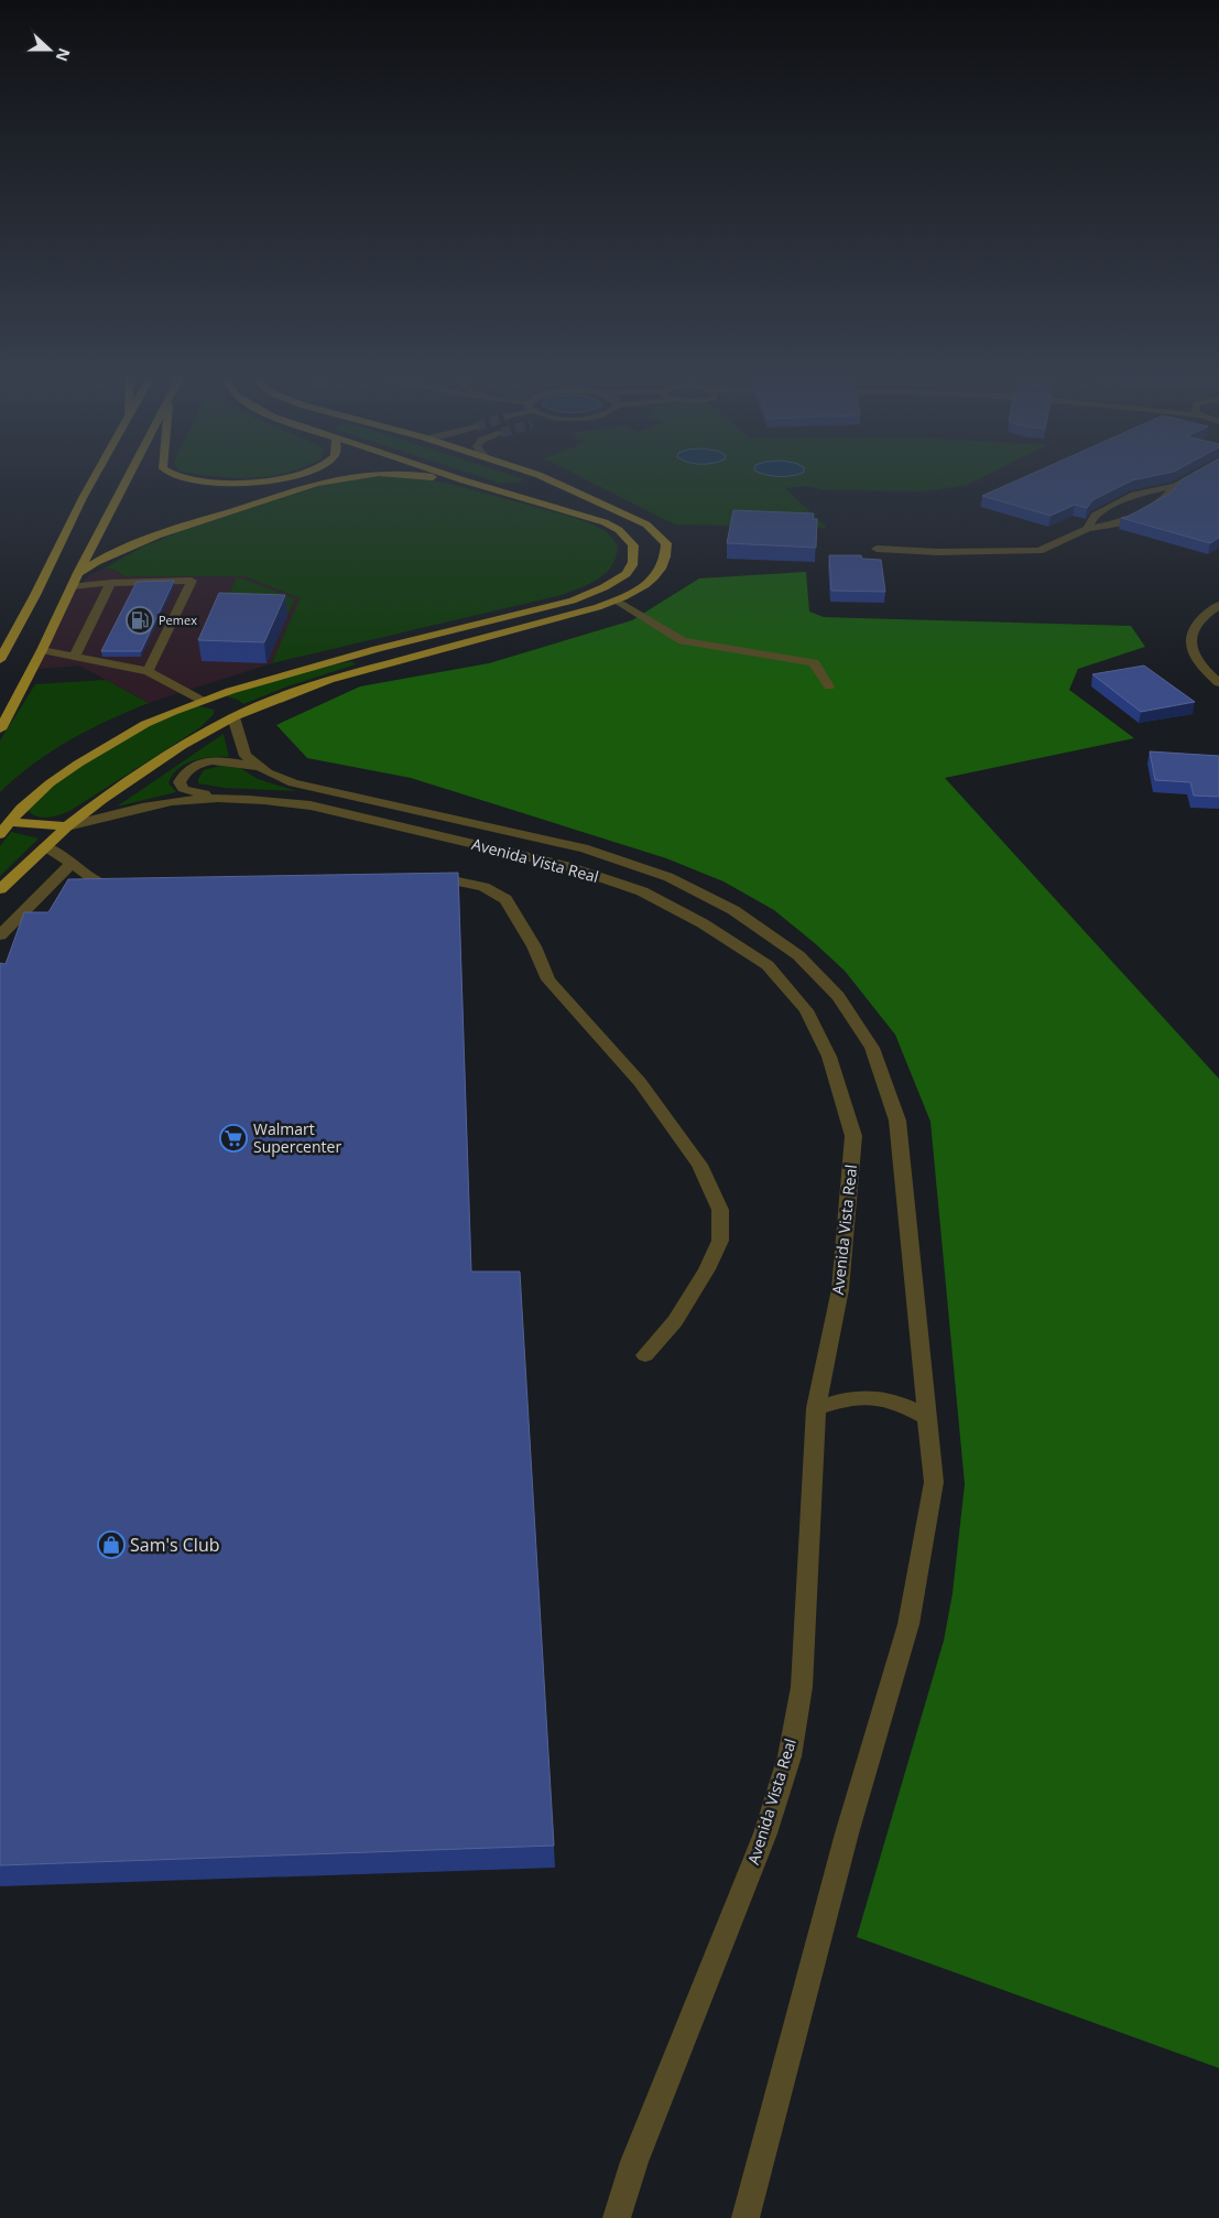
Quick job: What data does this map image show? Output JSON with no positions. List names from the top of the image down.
{
  "streets": {
    "street": ["Avenida Vista Real"]
  },
  "places": {
    "fuel station": ["Pemex"],
    "supermarket": ["Walmart Supercenter"],
    "shop": ["Sam's Club"]
  },
  "north": "right"
}
